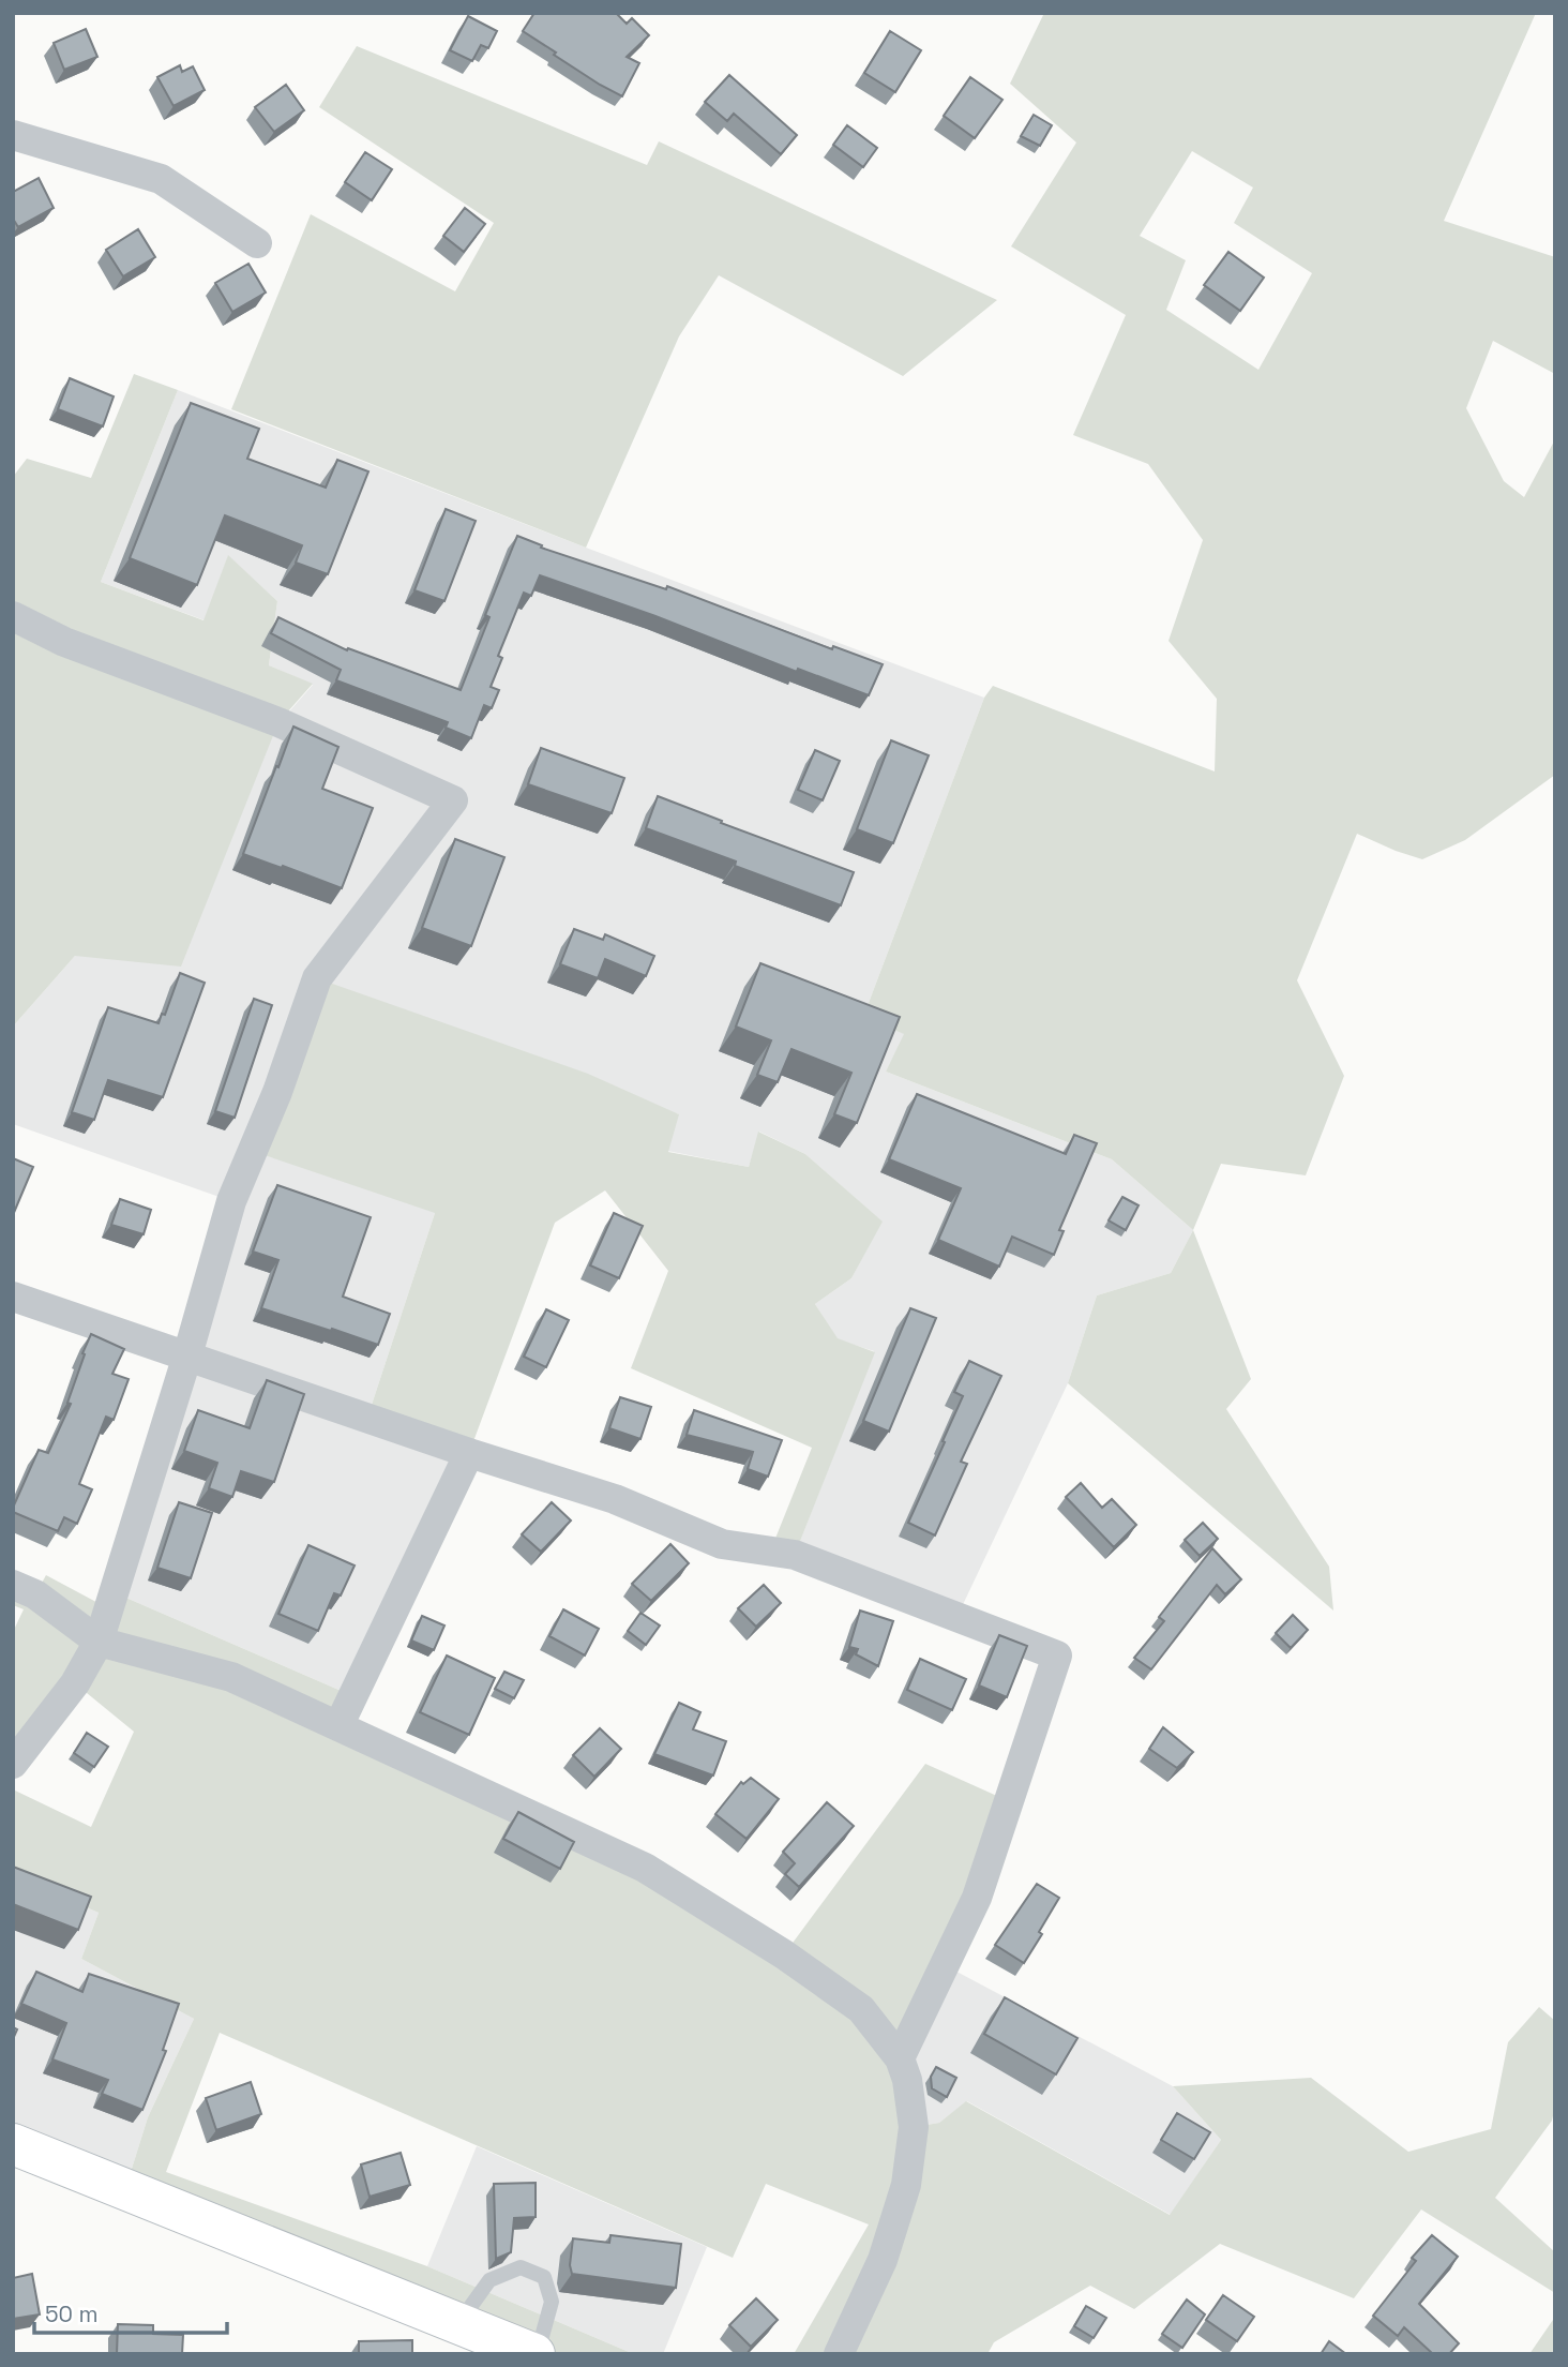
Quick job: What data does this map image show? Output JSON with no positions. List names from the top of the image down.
{
  "scale_bar": "50 m"
}
